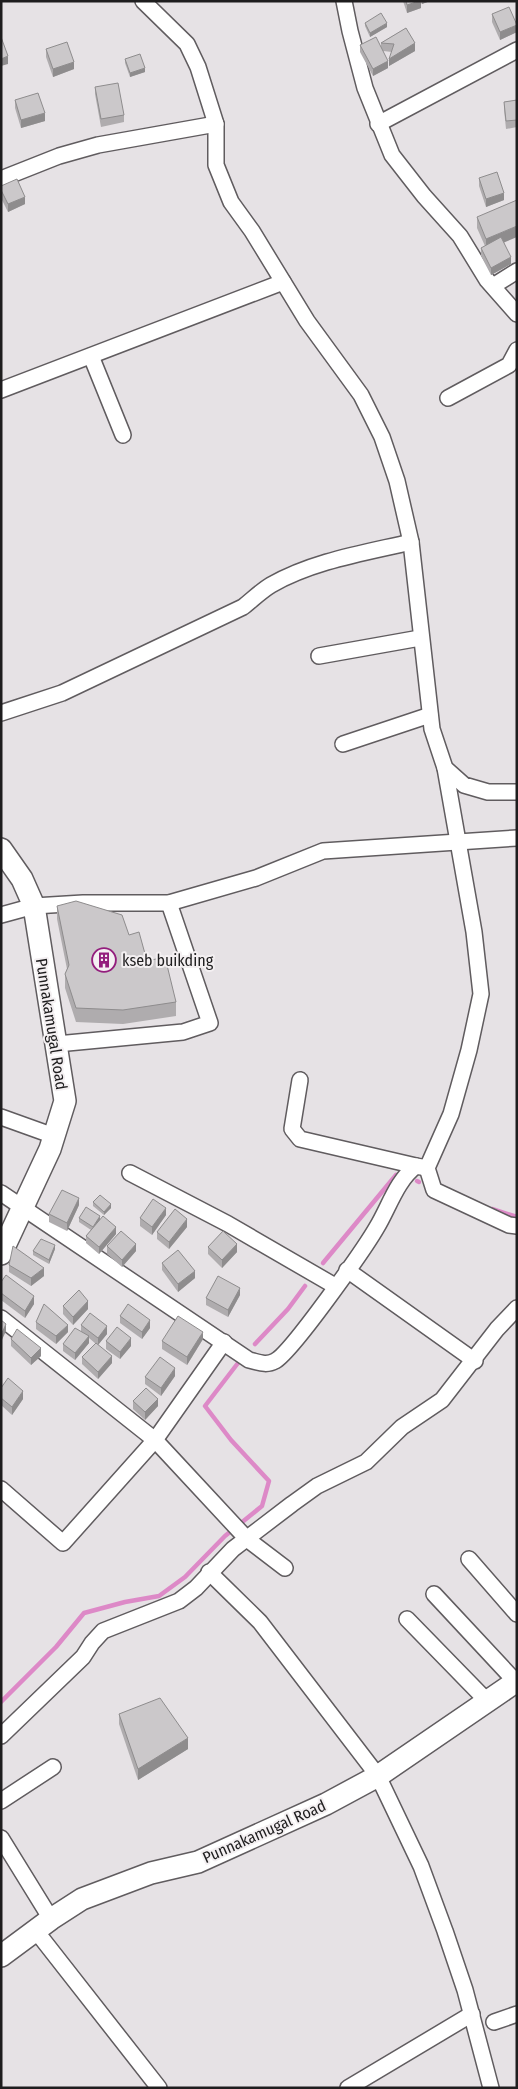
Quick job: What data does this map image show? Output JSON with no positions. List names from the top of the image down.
{
  "streets": {
    "street": ["Punnakamugal Road"]
  },
  "places": {
    "building": ["kseb buikding"]
  }
}
